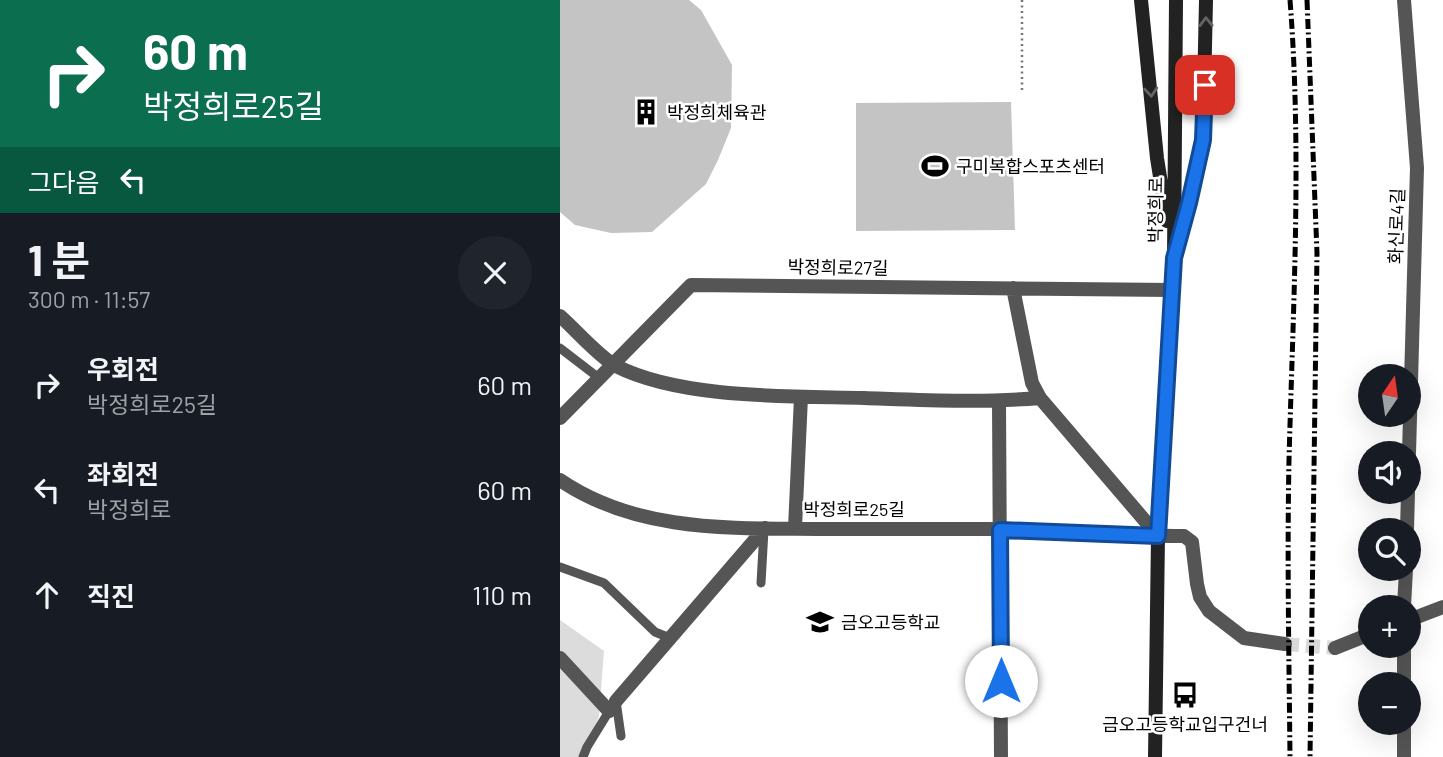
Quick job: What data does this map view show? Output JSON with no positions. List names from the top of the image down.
{
  "streets": {
    "street": [
      "박정희로",
      "화신로4길",
      "박정희로27길",
      "박정희로25길"
    ]
  },
  "crossings": [
    ["박정희로", "박정희로27길"],
    ["박정희로", "박정희로25길"]
  ],
  "places": {
    "building": ["박정희체육관"],
    "sports": ["구미복합스포츠센터"],
    "school or university": ["금오고등학교"],
    "bus stop": ["금오고등학교입구건너"]
  },
  "north": "top",
  "page": {
    "turn": ["60 m", "박정희로25길"],
    "then": "그다음",
    "heading": ["1 분", "300 m · 11:57"],
    "list": [
      {
        "name": "우회전",
        "note": "박정희로25길",
        "value": "60 m"
      },
      {
        "name": "좌회전",
        "note": "박정희로",
        "value": "60 m"
      },
      {
        "name": "직진",
        "value": "110 m"
      }
    ],
    "map_buttons": ["+", "−"]
  }
}
